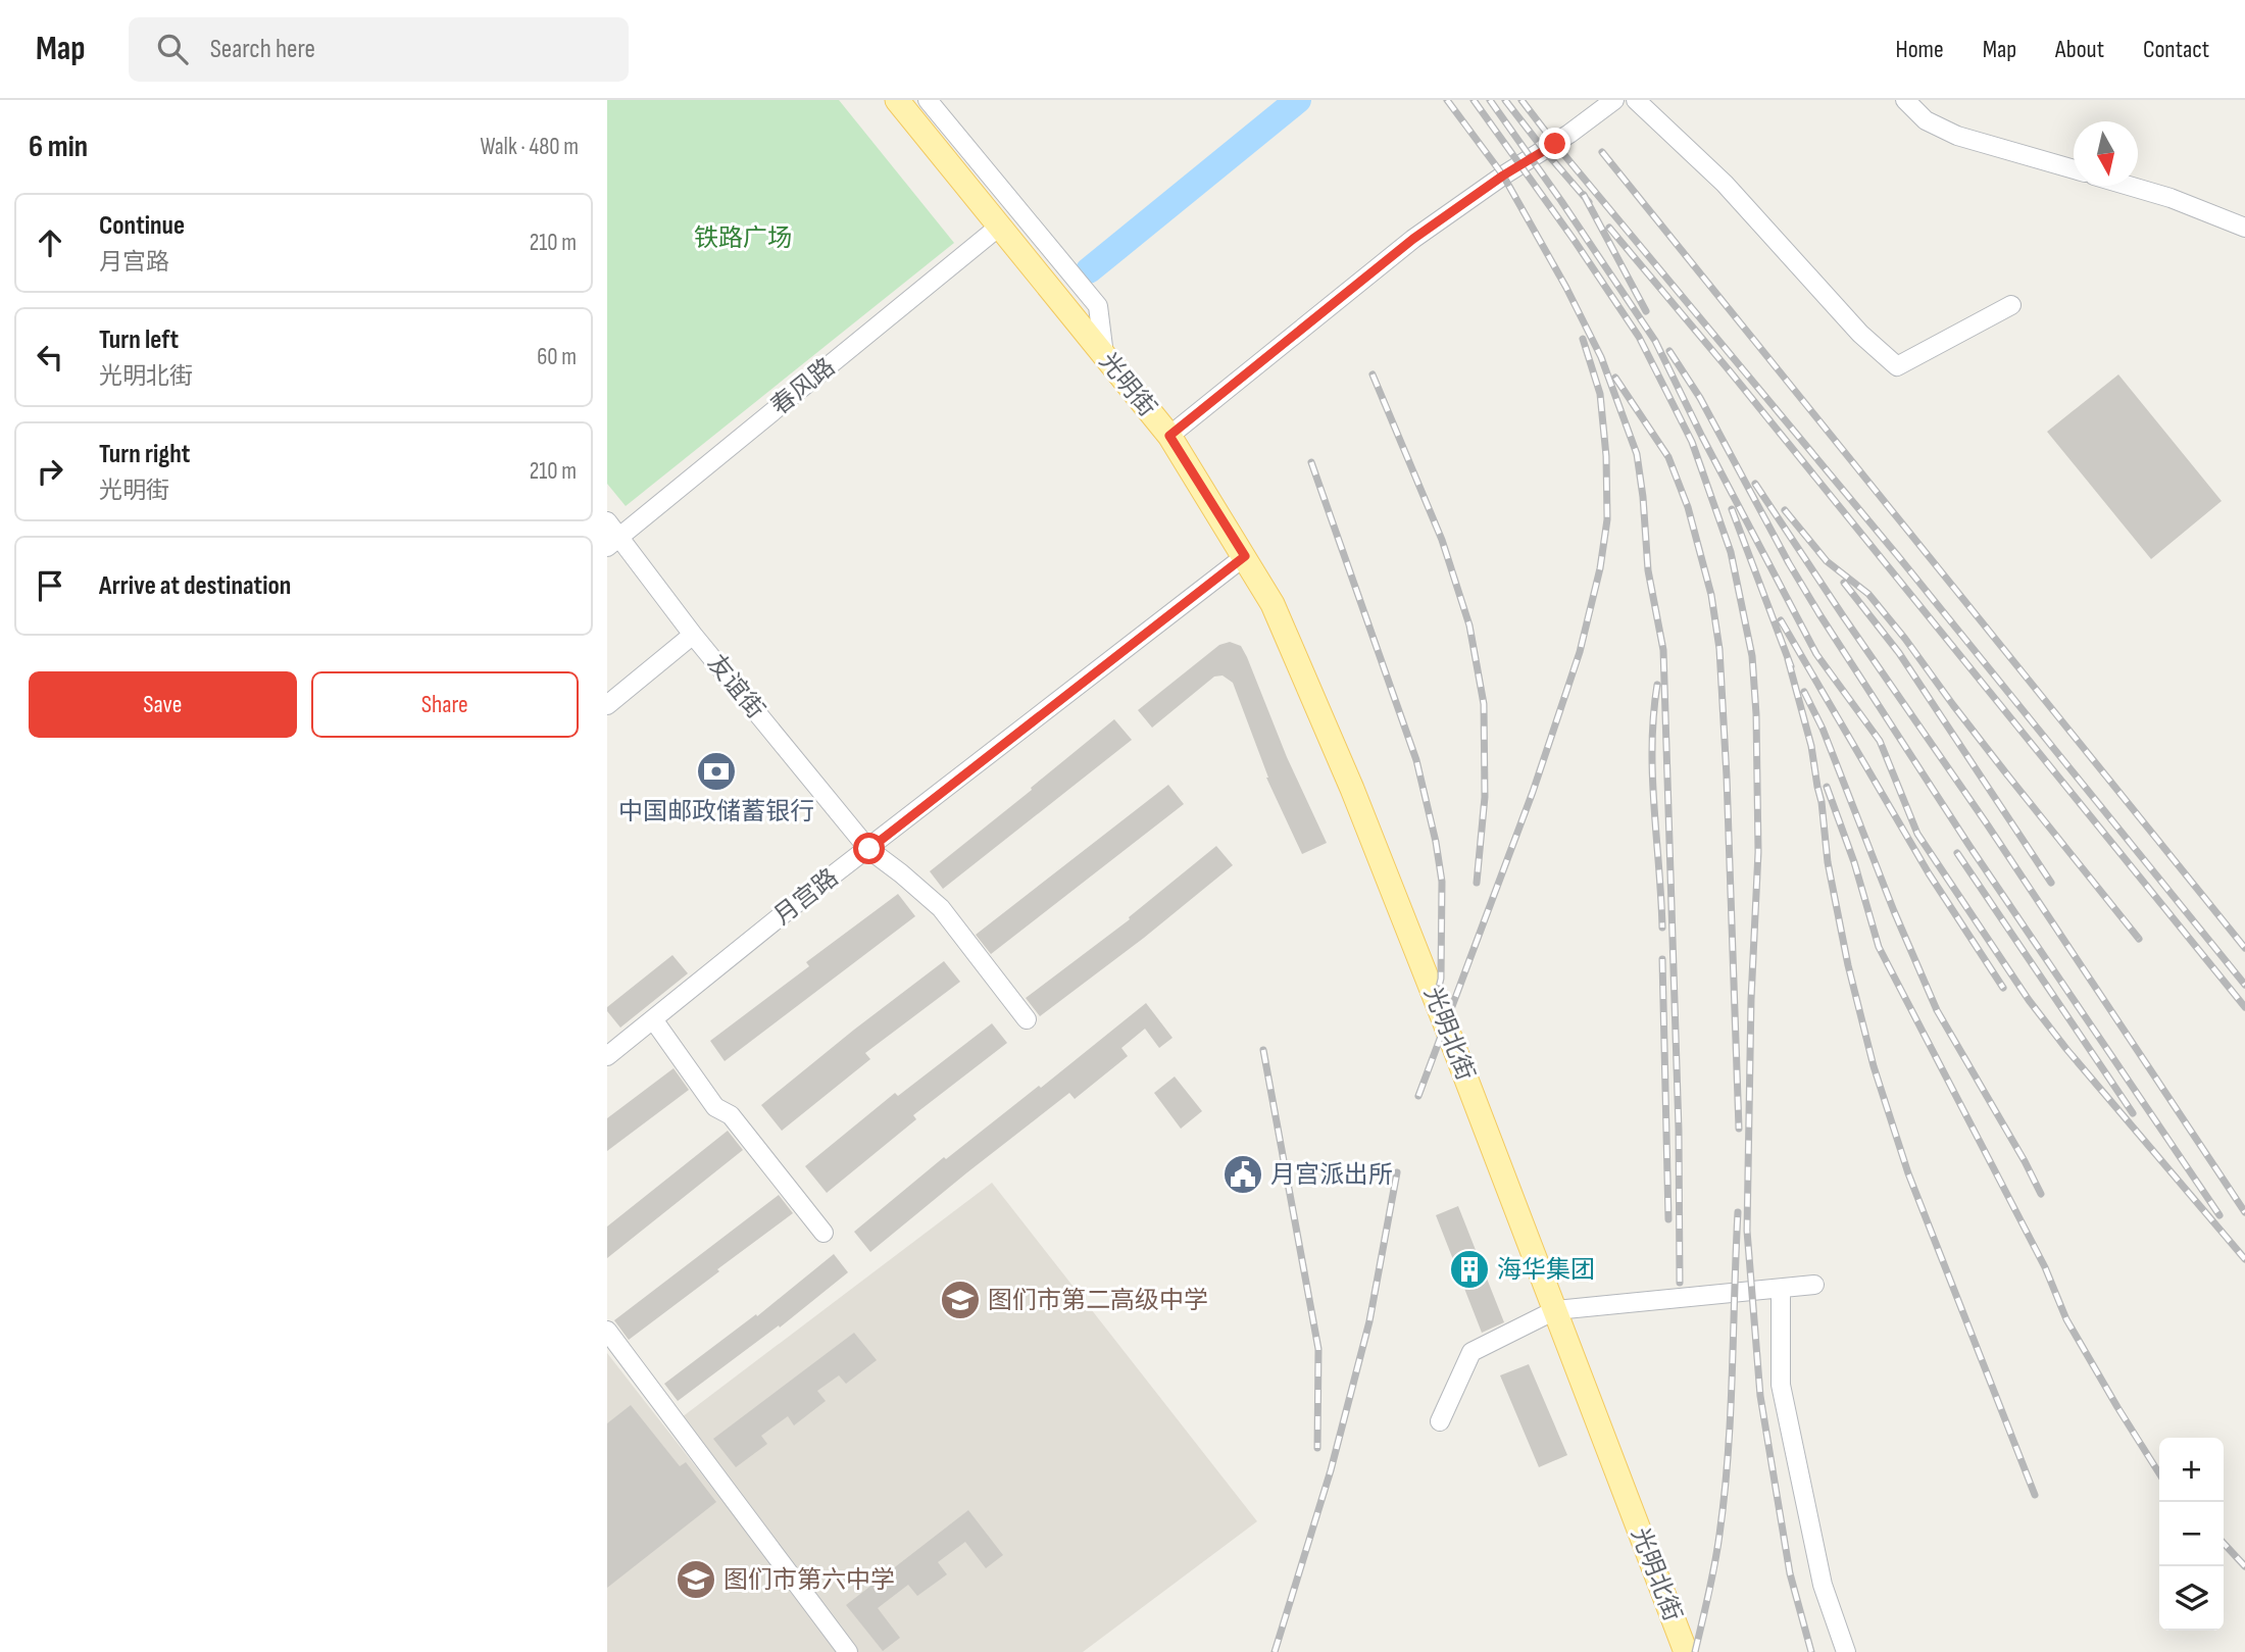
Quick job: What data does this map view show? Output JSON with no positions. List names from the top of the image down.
{
  "streets": {
    "main road": ["光明街", "光明北街"],
    "street": ["春风路", "友谊街", "月宫路"]
  },
  "crossings": [
    ["光明街", "春风路"],
    ["光明街", "光明北街"],
    ["春风路", "友谊街"],
    ["友谊街", "月宫路"],
    ["月宫路", "光明北街"]
  ],
  "parks": ["铁路广场"],
  "places": {
    "bank": ["中国邮政储蓄银行"],
    "public building": ["月宫派出所"],
    "building": ["海华集团"],
    "school or university": ["图们市第二高级中学", "图们市第六中学"]
  },
  "north": "bottom",
  "page": {
    "header": "Map",
    "search": "Search here",
    "nav": [
      "Home",
      "Map",
      "About",
      "Contact"
    ],
    "heading": ["6 min", "Walk · 480 m"],
    "list": [
      ["Continue", "月宫路", "210 m"],
      ["Turn left", "光明北街", "60 m"],
      ["Turn right", "光明街", "210 m"],
      "Arrive at destination"
    ],
    "buttons": ["Save", "Share"],
    "map_buttons": ["+", "−"]
  }
}
